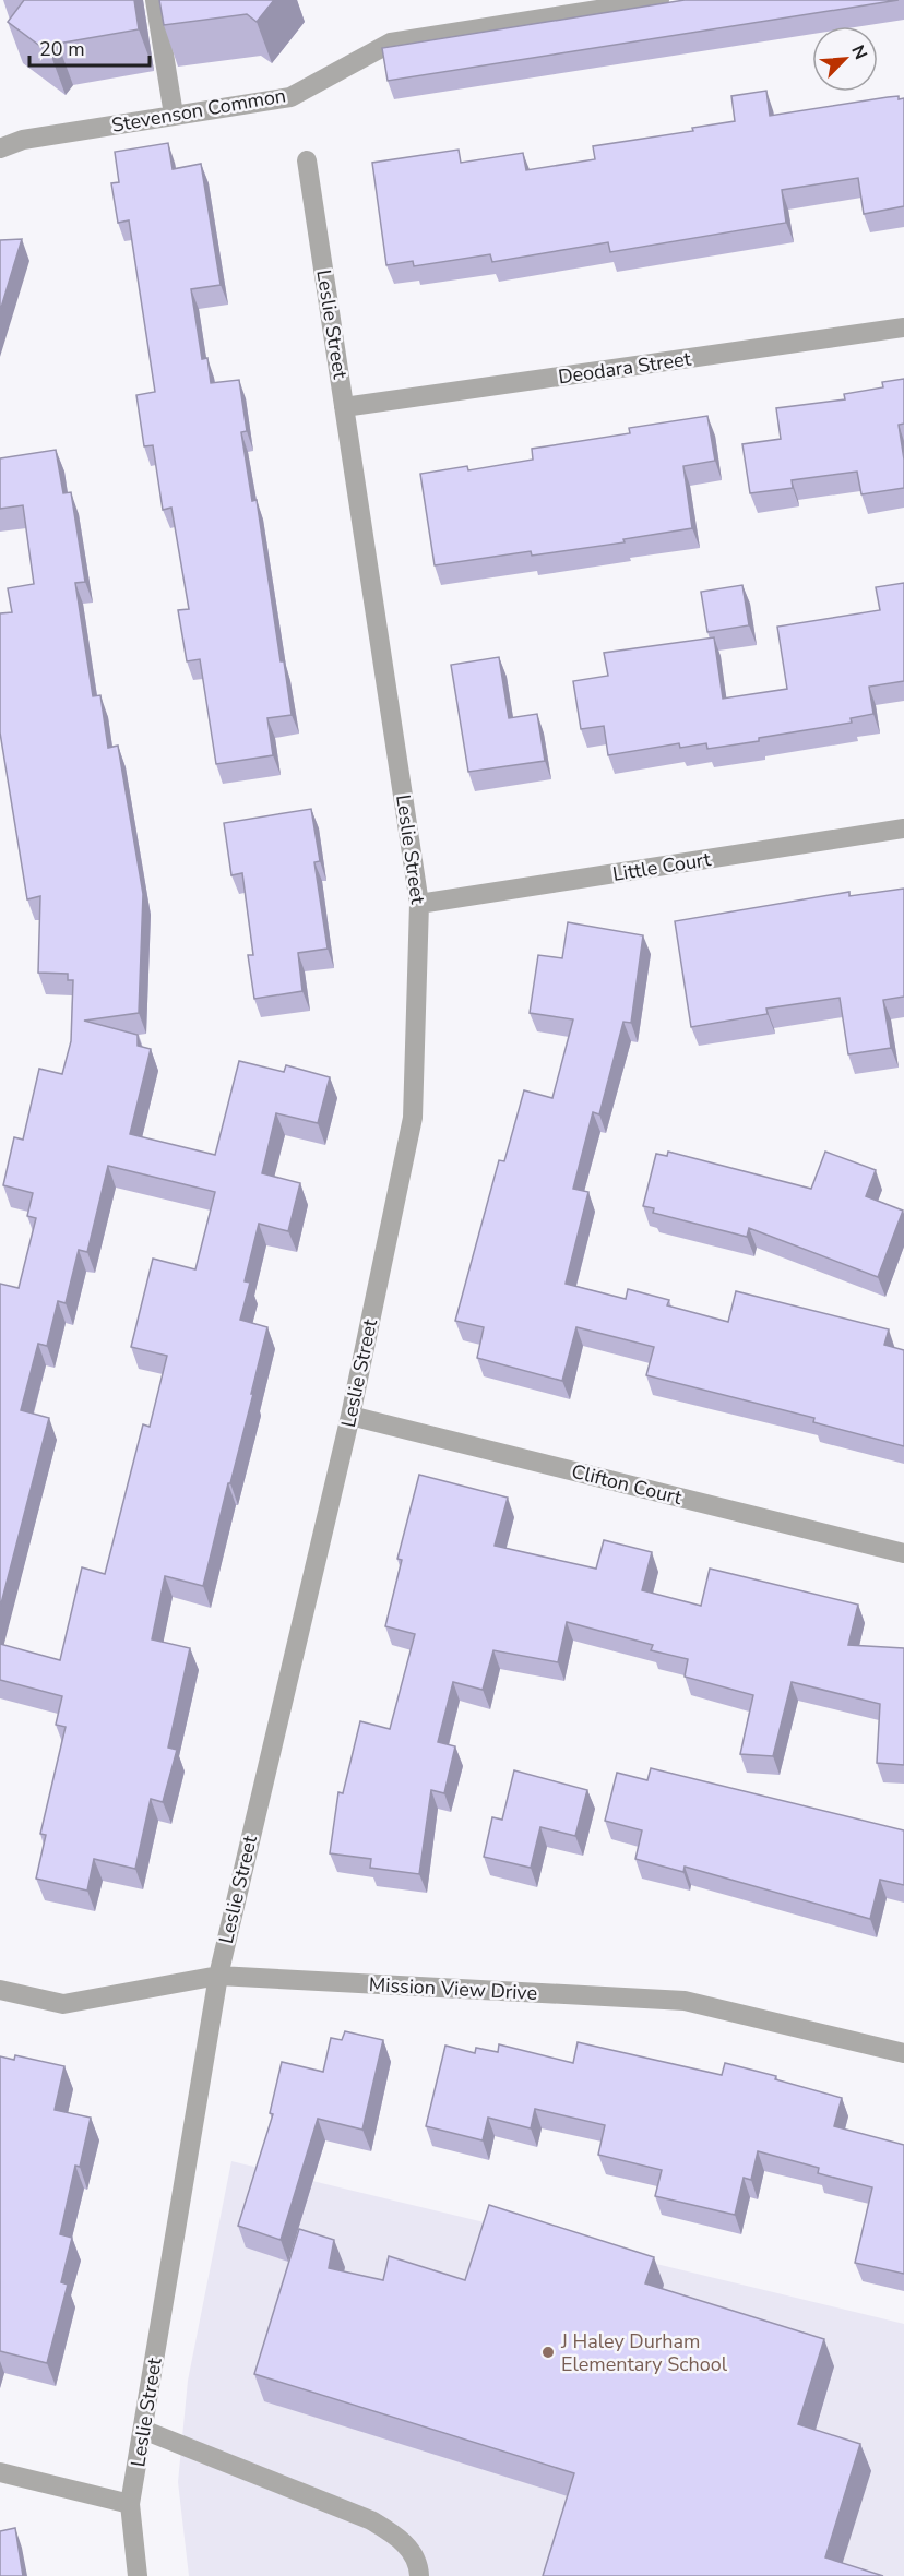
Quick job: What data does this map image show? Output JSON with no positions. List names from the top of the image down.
{
  "streets": {
    "street": [
      "Stevenson Common",
      "Leslie Street",
      "Deodara Street",
      "Little Court",
      "Clifton Court",
      "Mission View Drive"
    ]
  },
  "crossings": [
    ["Leslie Street", "Deodara Street"],
    ["Leslie Street", "Little Court"],
    ["Leslie Street", "Clifton Court"],
    ["Leslie Street", "Mission View Drive"]
  ],
  "places": ["J Haley Durham Elementary School"],
  "scale_bar": "20 m",
  "north": "top right"
}
